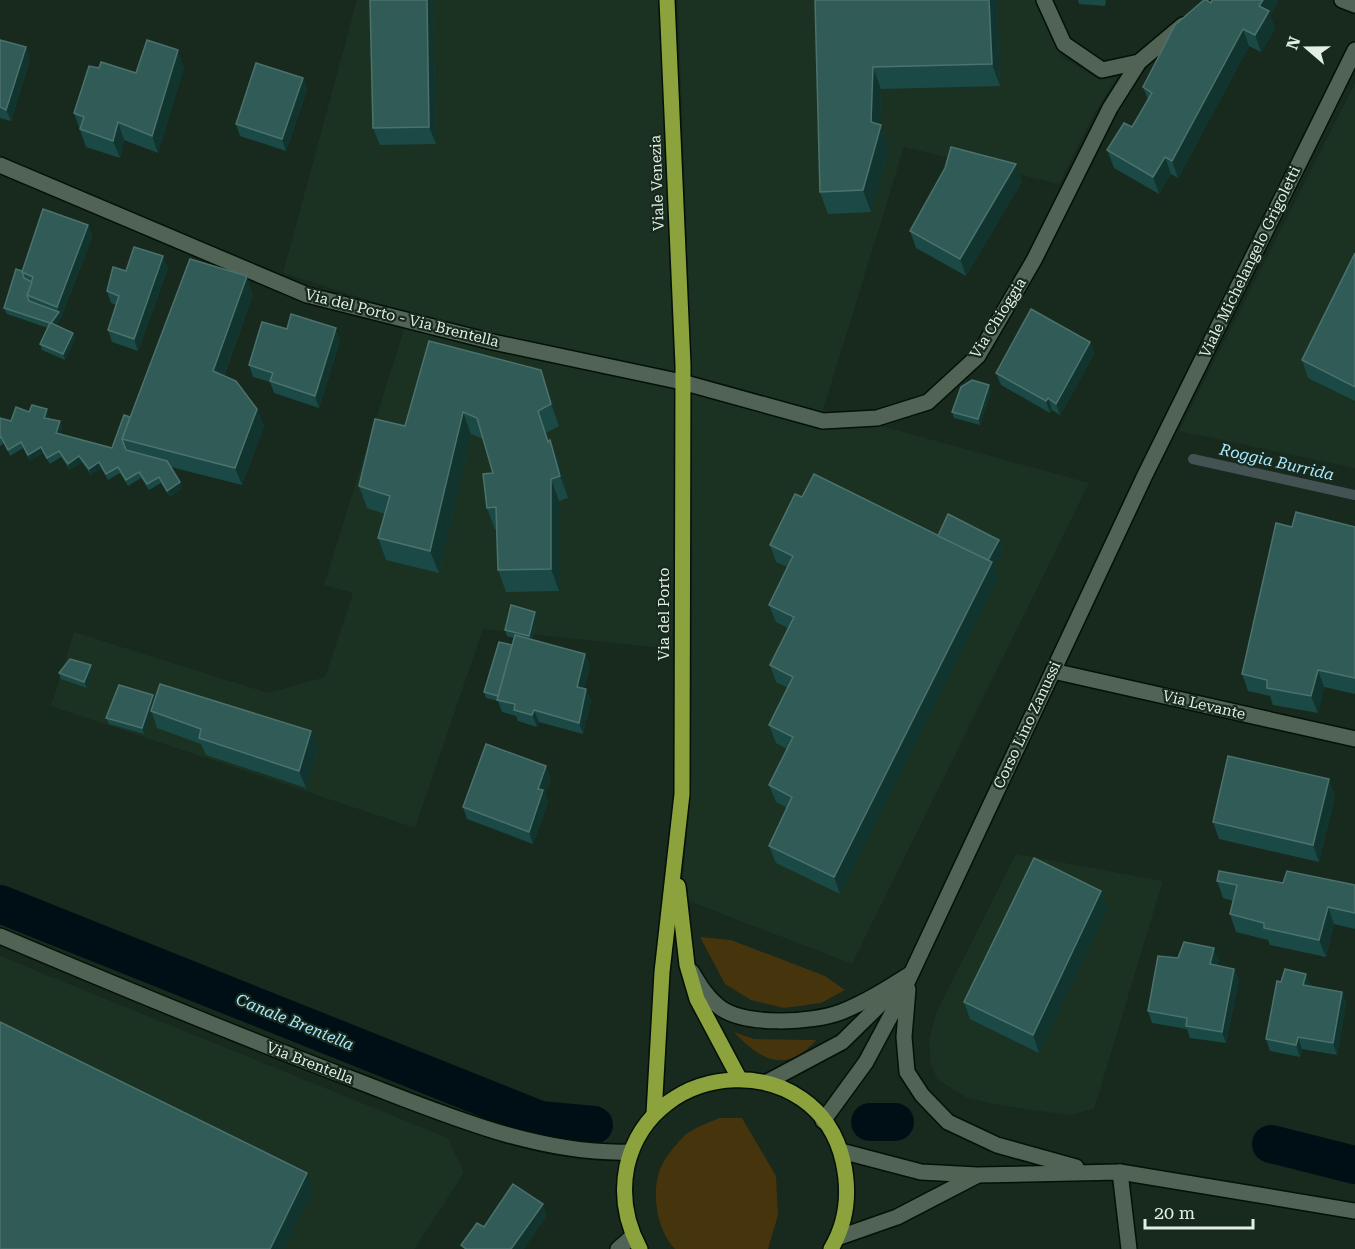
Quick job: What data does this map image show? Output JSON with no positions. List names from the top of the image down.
{
  "streets": {
    "main road": ["Viale Venezia", "Via del Porto"],
    "street": [
      "Viale Michelangelo Grigoletti",
      "Via del Porto - Via Brentella",
      "Via Chioggia",
      "Via Levante",
      "Corso Lino Zanussi",
      "Via Brentella"
    ]
  },
  "crossings": [
    ["Viale Venezia", "Via del Porto"],
    ["Viale Michelangelo Grigoletti", "Corso Lino Zanussi"],
    ["Via del Porto - Via Brentella", "Via Chioggia"],
    ["Via del Porto - Via Brentella", "Via del Porto"],
    ["Via Chioggia", "Via del Porto"],
    ["Via Levante", "Corso Lino Zanussi"]
  ],
  "water": ["Roggia Burrida", "Canale Brentella"],
  "scale_bar": "20 m",
  "north": "left"
}
